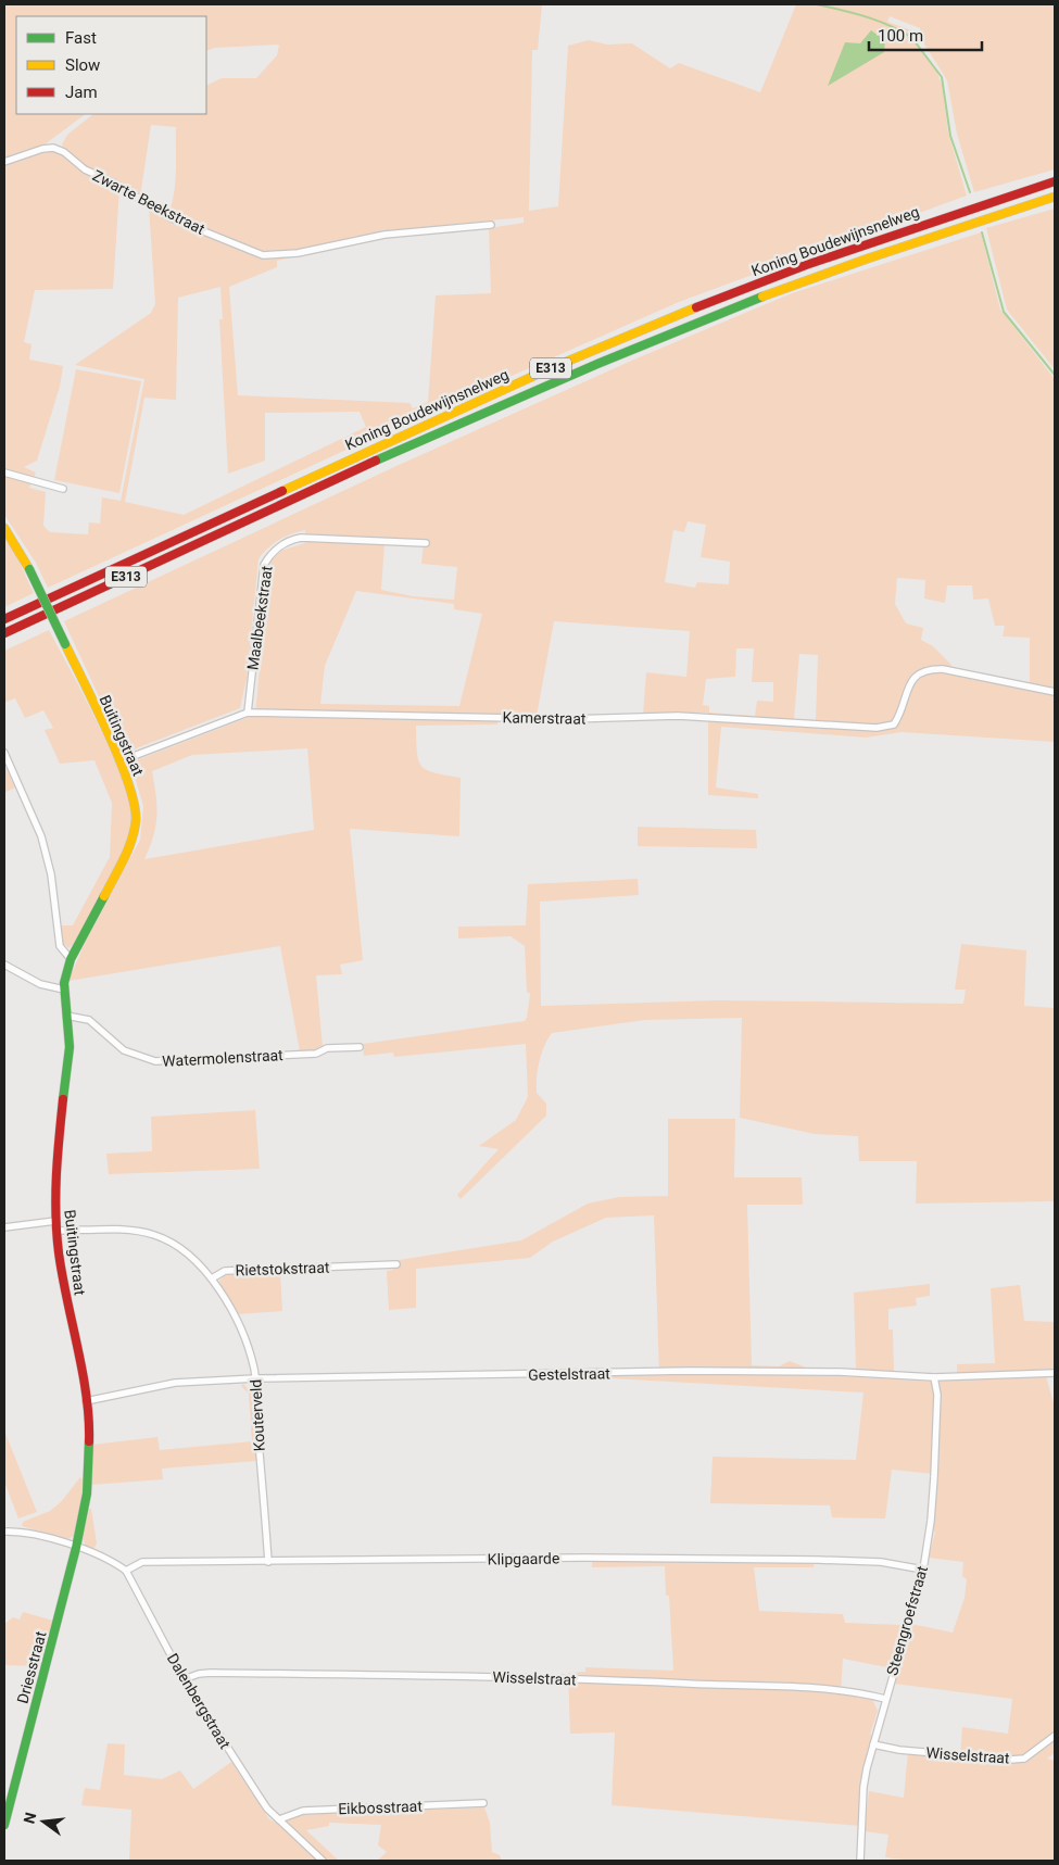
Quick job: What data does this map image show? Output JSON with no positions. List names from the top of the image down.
{
  "streets": {
    "main road": [
      "Koning Boudewijnsnelweg",
      "E313",
      "Buitingstraat",
      "Driesstraat"
    ],
    "street": [
      "Zwarte Beekstraat",
      "Maalbeekstraat",
      "Kamerstraat",
      "Watermolenstraat",
      "Rietstokstraat",
      "Gestelstraat",
      "Kouterveld",
      "Klipgaarde",
      "Steengroefstraat",
      "Wisselstraat",
      "Dalenbergstraat",
      "Eikbosstraat"
    ]
  },
  "crossings": [
    ["Maalbeekstraat", "Kamerstraat"],
    ["Kamerstraat", "Buitingstraat"],
    ["Buitingstraat", "Watermolenstraat"],
    ["Buitingstraat", "Gestelstraat"],
    ["Buitingstraat", "Driesstraat"],
    ["Rietstokstraat", "Kouterveld"],
    ["Gestelstraat", "Kouterveld"],
    ["Gestelstraat", "Steengroefstraat"],
    ["Kouterveld", "Klipgaarde"],
    ["Klipgaarde", "Steengroefstraat"],
    ["Klipgaarde", "Dalenbergstraat"],
    ["Steengroefstraat", "Wisselstraat"],
    ["Wisselstraat", "Dalenbergstraat"],
    ["Dalenbergstraat", "Eikbosstraat"]
  ],
  "legend": ["Fast", "Slow", "Jam"],
  "scale_bar": "100 m",
  "north": "left"
}
